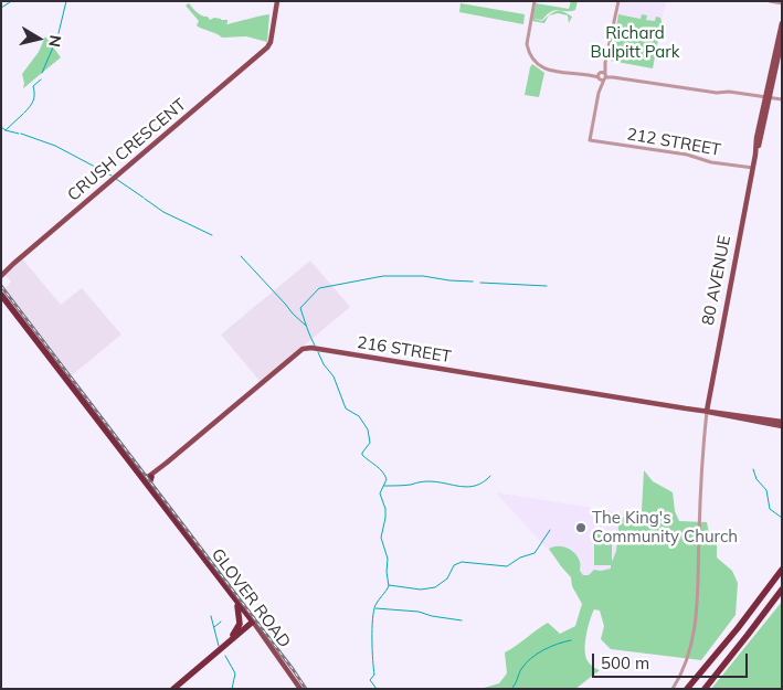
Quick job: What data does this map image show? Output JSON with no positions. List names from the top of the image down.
{
  "streets": {
    "highway": ["GLOVER ROAD"],
    "main road": ["CRUSH CRESCENT", "80 AVENUE", "216 STREET"],
    "street": ["212 STREET"]
  },
  "crossings": [
    ["212 STREET", "80 AVENUE"],
    ["80 AVENUE", "216 STREET"],
    ["216 STREET", "GLOVER ROAD"]
  ],
  "parks": ["Richard Bulpitt Park"],
  "places": ["The King's Community Church"],
  "scale_bar": "500 m",
  "north": "right"
}
